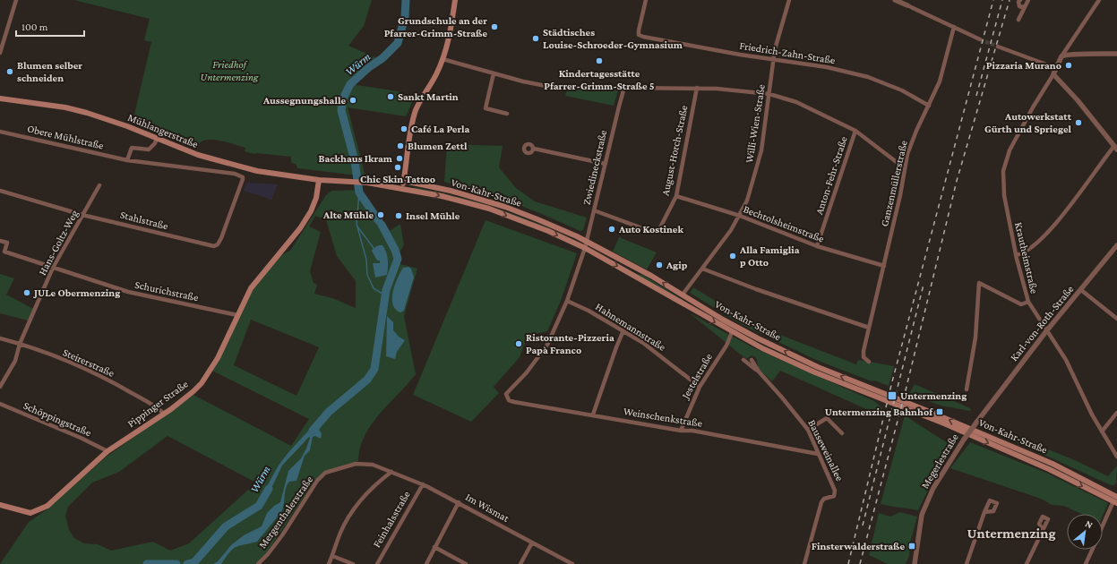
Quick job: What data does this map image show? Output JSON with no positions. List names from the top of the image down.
{
  "streets": {
    "main road": ["Mühlangerstraße", "Von-Kahr-Straße", "Pippinger Straße"],
    "street": [
      "Friedrich-Zahn-Straße",
      "Willi-Wien-Straße",
      "Obere Mühlstraße",
      "August-Horch-Straße",
      "Zwiedineckstraße",
      "Anton-Fehr-Straße",
      "Ganzenmüllerstraße",
      "Stahlstraße",
      "Bechtolsheimstraße",
      "Hans-Goltz-Weg",
      "Krautheimstraße",
      "Schurichstraße",
      "Karl-von-Roth-Straße",
      "Hahnemannstraße",
      "Steirerstraße",
      "Jestelstraße",
      "Weinschenkstraße",
      "Schöppingstraße",
      "Bauseweinallee",
      "Megerlestraße",
      "Im Wismat",
      "Mergenthalerstraße",
      "Feinhalsstraße"
    ]
  },
  "crossings": [
    ["Friedrich-Zahn-Straße", "Willi-Wien-Straße"],
    ["Friedrich-Zahn-Straße", "Ganzenmüllerstraße"],
    ["Willi-Wien-Straße", "Von-Kahr-Straße"],
    ["Willi-Wien-Straße", "Bechtolsheimstraße"],
    ["Mühlangerstraße", "Von-Kahr-Straße"],
    ["Mühlangerstraße", "Pippinger Straße"],
    ["Obere Mühlstraße", "Stahlstraße"],
    ["August-Horch-Straße", "Zwiedineckstraße"],
    ["August-Horch-Straße", "Bechtolsheimstraße"],
    ["Zwiedineckstraße", "Von-Kahr-Straße"],
    ["Zwiedineckstraße", "Hahnemannstraße"],
    ["Zwiedineckstraße", "Weinschenkstraße"],
    ["Anton-Fehr-Straße", "Bechtolsheimstraße"],
    ["Ganzenmüllerstraße", "Bechtolsheimstraße"],
    ["Von-Kahr-Straße", "Jestelstraße"],
    ["Von-Kahr-Straße", "Pippinger Straße"],
    ["Stahlstraße", "Hans-Goltz-Weg"],
    ["Hans-Goltz-Weg", "Schurichstraße"],
    ["Hans-Goltz-Weg", "Steirerstraße"],
    ["Krautheimstraße", "Karl-von-Roth-Straße"],
    ["Schurichstraße", "Pippinger Straße"],
    ["Karl-von-Roth-Straße", "Megerlestraße"],
    ["Hahnemannstraße", "Jestelstraße"],
    ["Steirerstraße", "Pippinger Straße"],
    ["Jestelstraße", "Weinschenkstraße"],
    ["Pippinger Straße", "Schöppingstraße"],
    ["Weinschenkstraße", "Bauseweinallee"],
    ["Im Wismat", "Mergenthalerstraße"],
    ["Im Wismat", "Feinhalsstraße"]
  ],
  "districts": ["Untermenzing"],
  "water": ["Würm"],
  "parks": ["Friedhof Untermenzing"],
  "places": {
    "other": [
      "Grundschule an der Pfarrer-Grimm-Straße",
      "Städtisches Louise-Schroeder-Gymnasium",
      "Kindertagesstätte Pfarrer-Grimm-Straße 5",
      "Pizzaria Murano",
      "Blumen selber schneiden",
      "Sankt Martin",
      "Aussegnungshalle",
      "Autowerkstatt Gürth und Spriegel",
      "Café La Perla",
      "Blumen Zettl",
      "Backhaus Ikram",
      "Chic Skin Tattoo",
      "Alte Mühle",
      "Insel Mühle",
      "Auto Kostinek",
      "Alla Famiglia p Otto",
      "Agip",
      "JULe Obermenzing",
      "Ristorante-Pizzeria Papà Franco"
    ],
    "transit": ["Untermenzing", "Untermenzing Bahnhof", "Finsterwalderstraße"]
  },
  "scale_bar": "100 m",
  "north": "top right"
}
